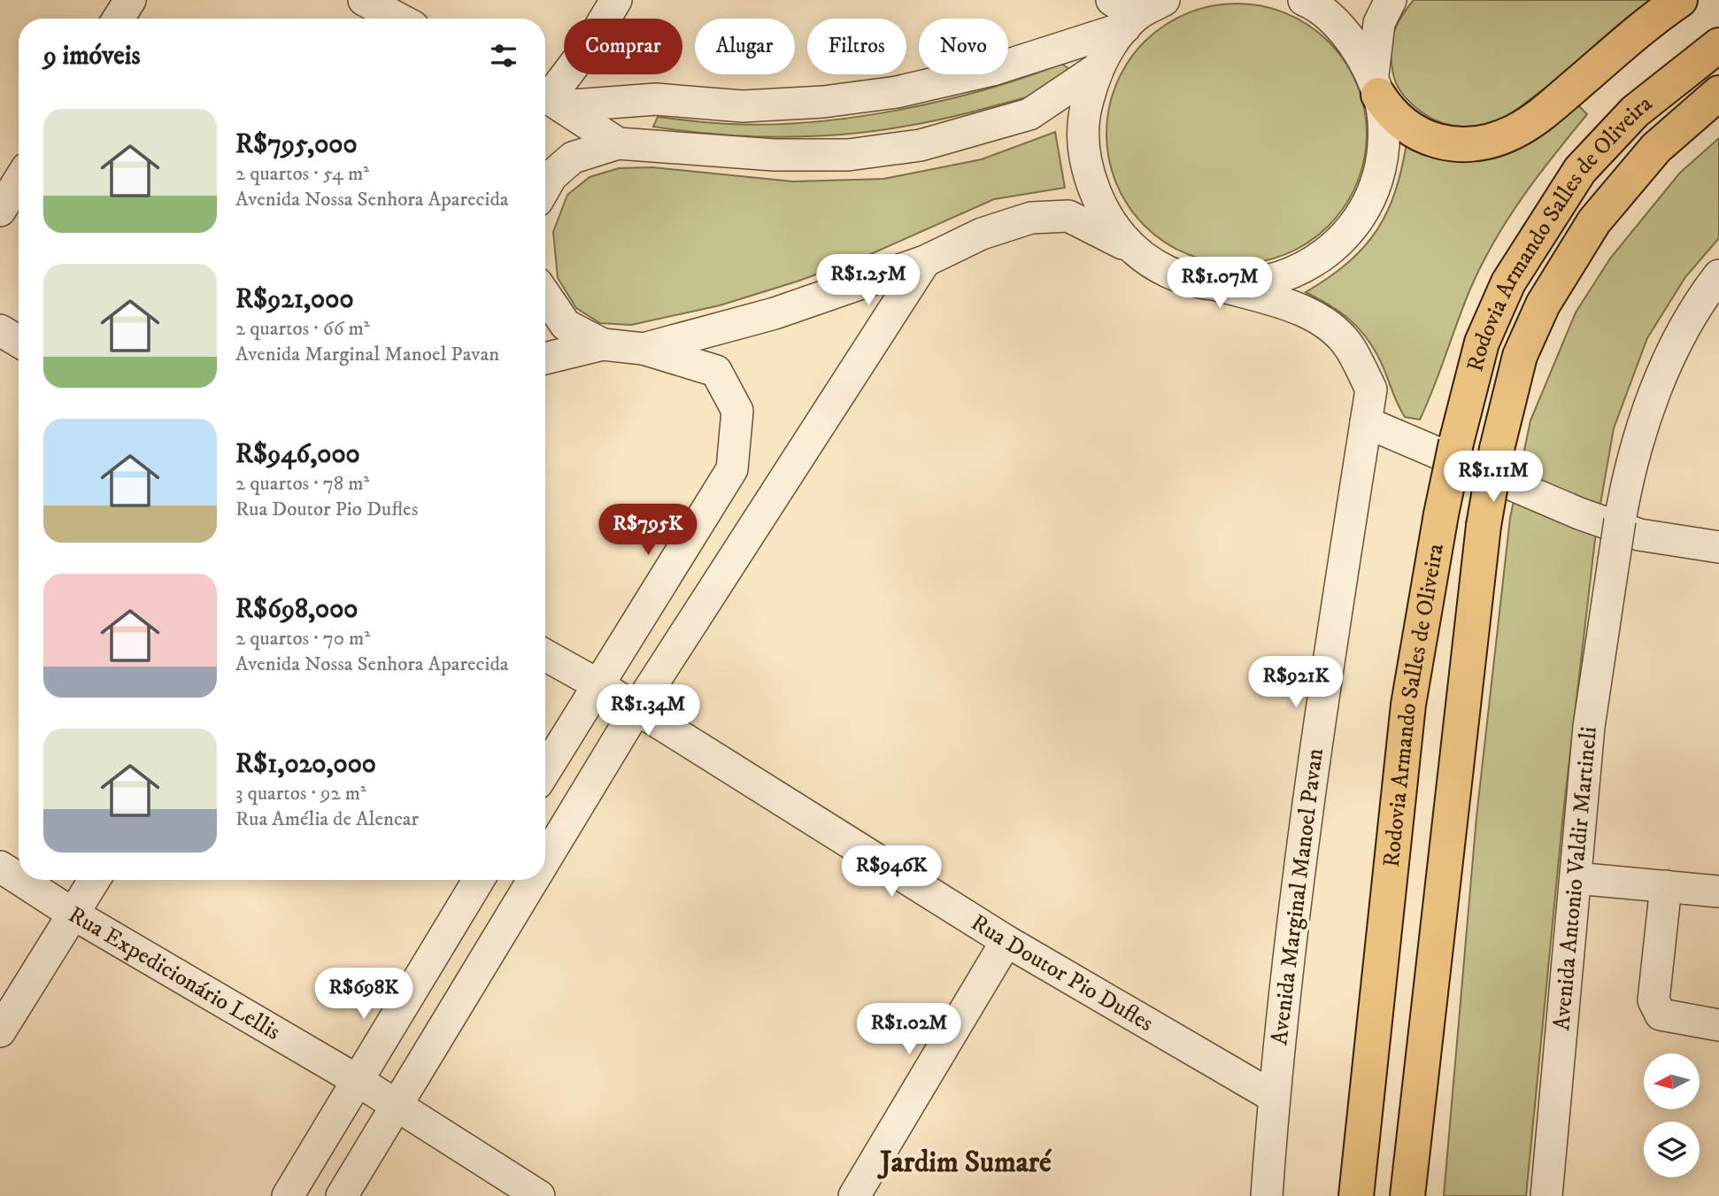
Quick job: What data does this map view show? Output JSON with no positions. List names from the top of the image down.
{
  "streets": {
    "highway": ["Rodovia Armando Salles de Oliveira"],
    "street": [
      "Avenida Antonio Valdir Martineli",
      "Avenida Marginal Manoel Pavan",
      "Rua Expedicionário Lellis",
      "Rua Doutor Pio Dufles"
    ]
  },
  "crossings": [
    ["Avenida Marginal Manoel Pavan", "Rua Doutor Pio Dufles"]
  ],
  "districts": ["Jardim Sumaré"],
  "north": "left",
  "page": {
    "chip": [
      "Comprar",
      "Alugar",
      "Filtros",
      "Novo"
    ],
    "heading": "9 imóveis",
    "list": [
      {
        "name": "R$795,000",
        "note": "2 quartos · 54 m² · Avenida Nossa Senhora Aparecida"
      },
      {
        "name": "R$921,000",
        "note": "2 quartos · 66 m² · Avenida Marginal Manoel Pavan"
      },
      {
        "name": "R$946,000",
        "note": "2 quartos · 78 m² · Rua Doutor Pio Dufles"
      },
      {
        "name": "R$698,000",
        "note": "2 quartos · 70 m² · Avenida Nossa Senhora Aparecida"
      },
      {
        "name": "R$1,020,000",
        "note": "3 quartos · 92 m² · Rua Amélia de Alencar"
      }
    ],
    "price": [
      "R$1.25M",
      "R$1.07M",
      "R$1.11M",
      "R$795K",
      "R$921K",
      "R$1.34M",
      "R$946K",
      "R$698K",
      "R$1.02M"
    ]
  }
}
